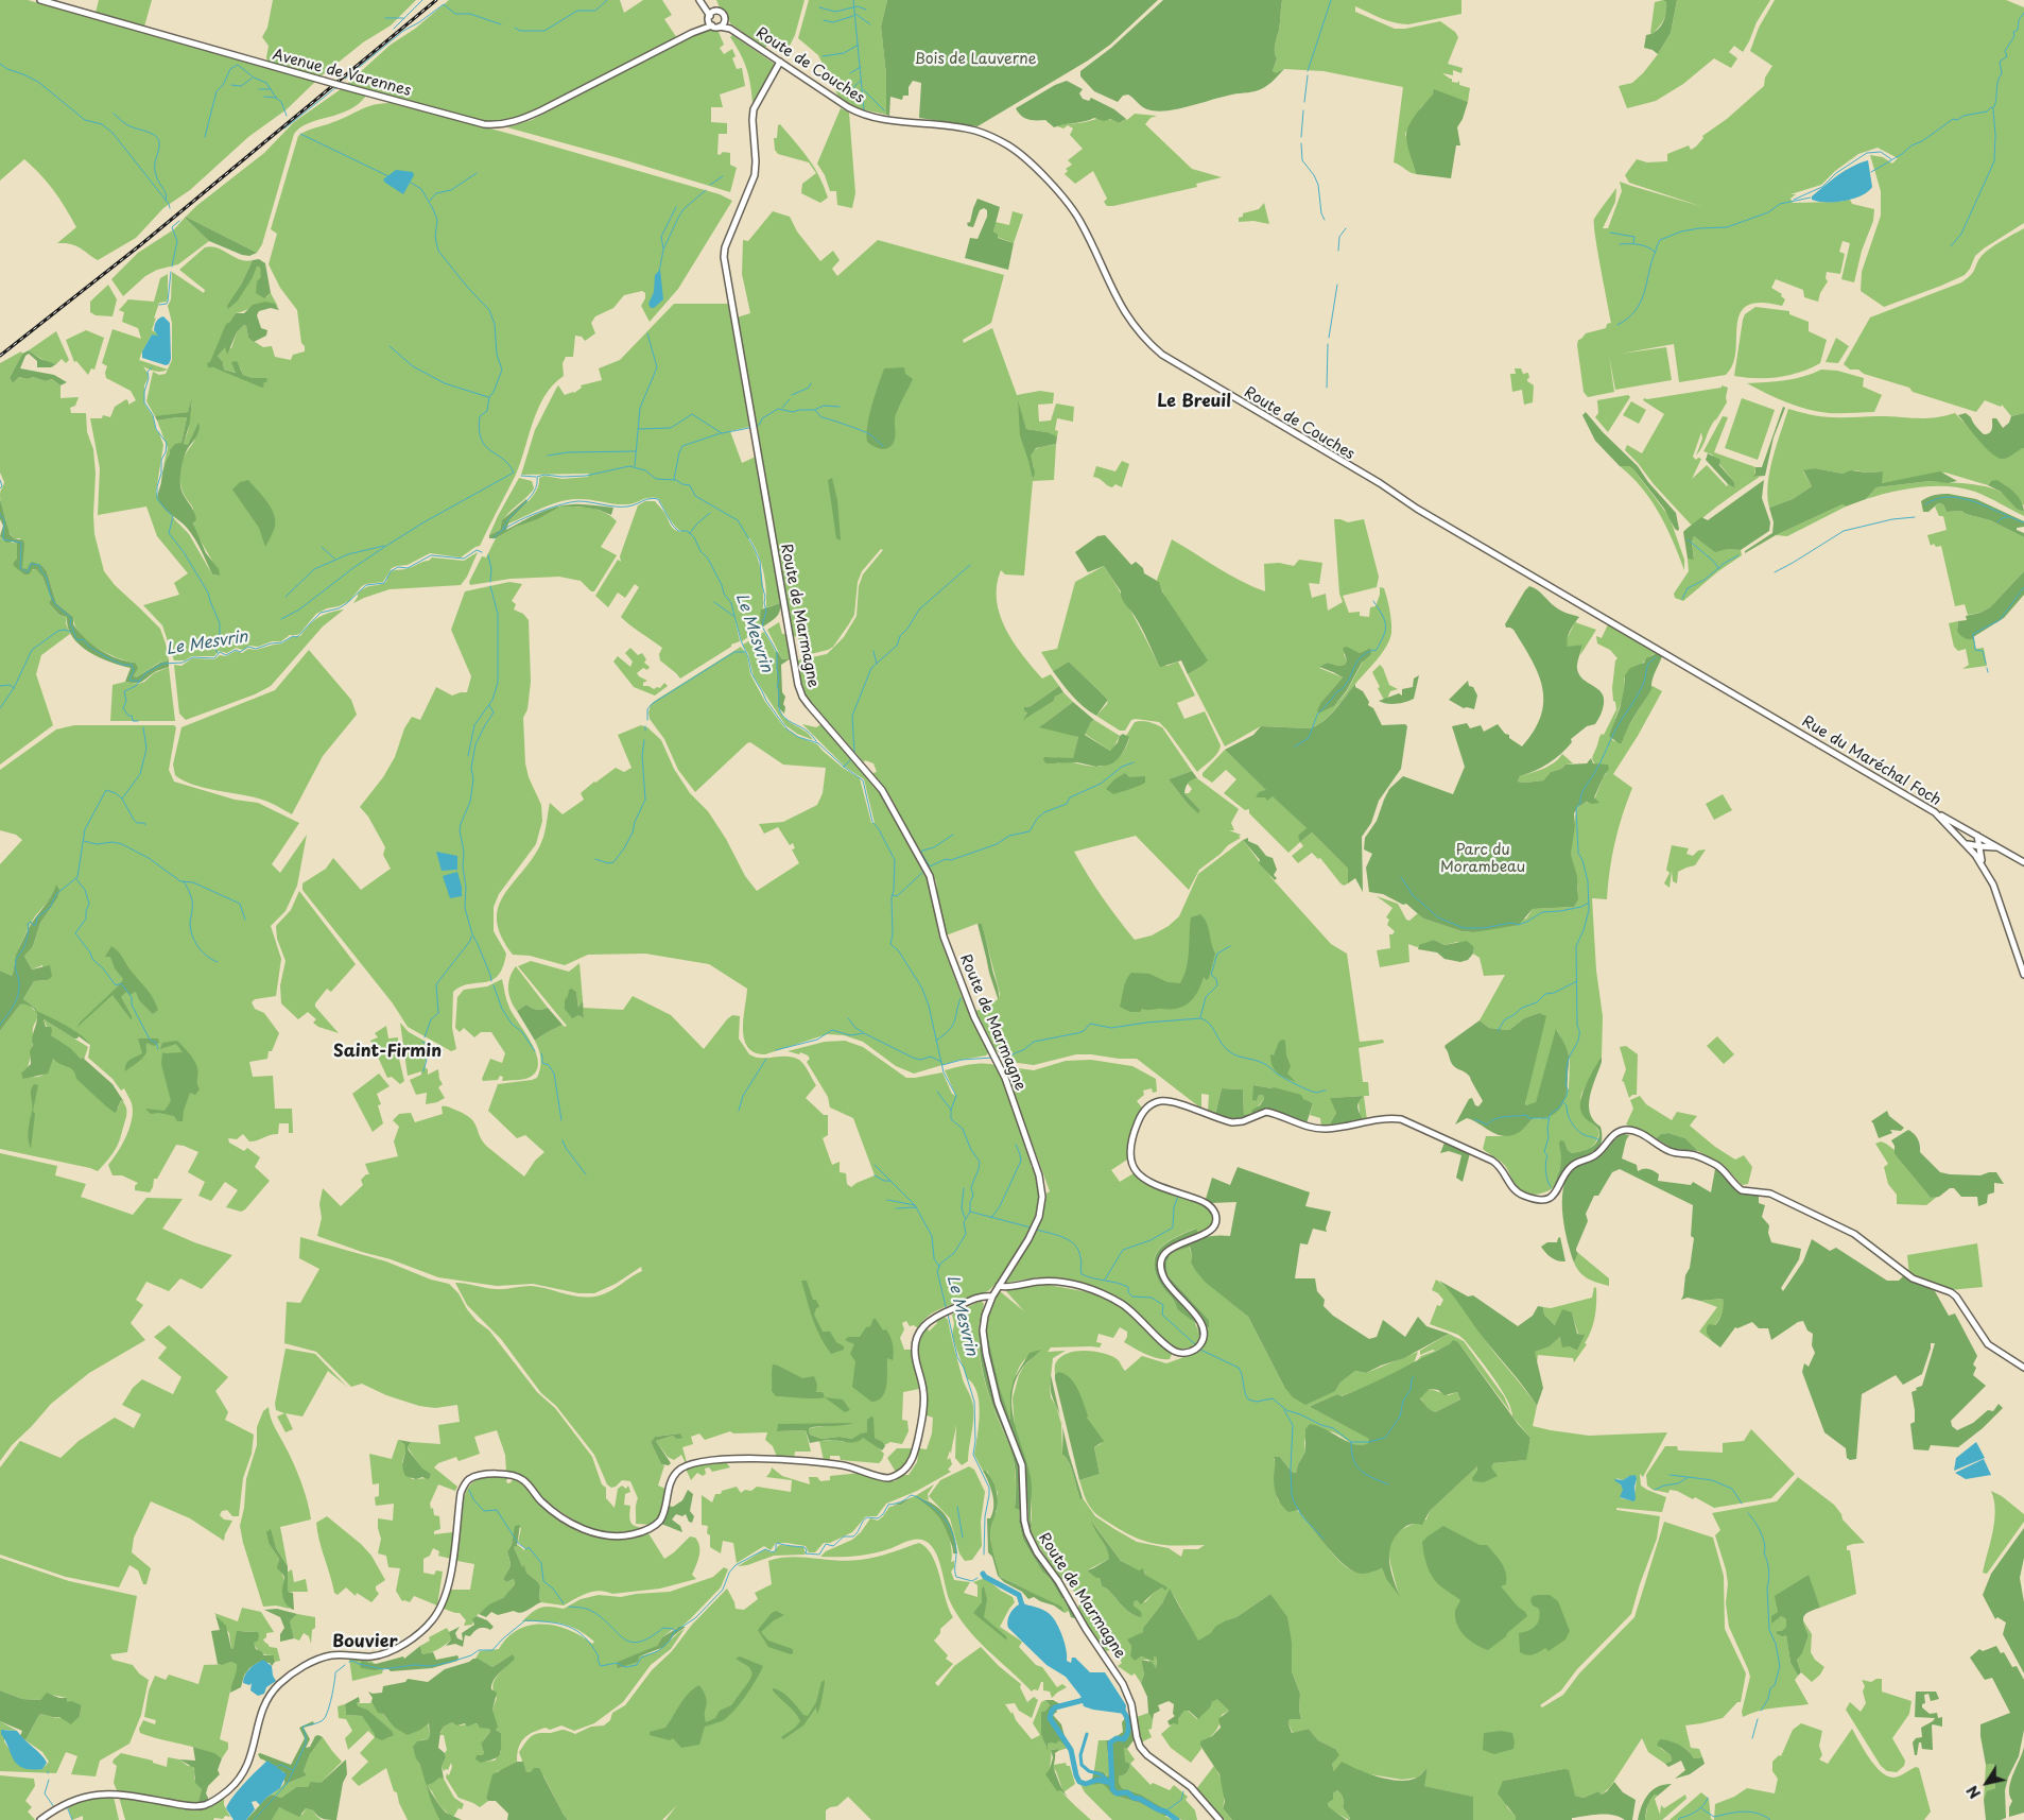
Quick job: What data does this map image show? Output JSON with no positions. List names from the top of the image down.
{
  "streets": {
    "main road": [
      "Route de Couches",
      "Avenue de Varennes",
      "Route de Marmagne",
      "Rue du Maréchal Foch"
    ]
  },
  "crossings": [
    ["Route de Couches", "Avenue de Varennes"],
    ["Route de Couches", "Route de Marmagne"],
    ["Route de Couches", "Rue du Maréchal Foch"]
  ],
  "districts": ["Le Breuil", "Saint-Firmin", "Bouvier"],
  "water": ["Le Mesvrin"],
  "parks": ["Bois de Lauverne", "Parc du Morambeau"],
  "north": "bottom left"
}
